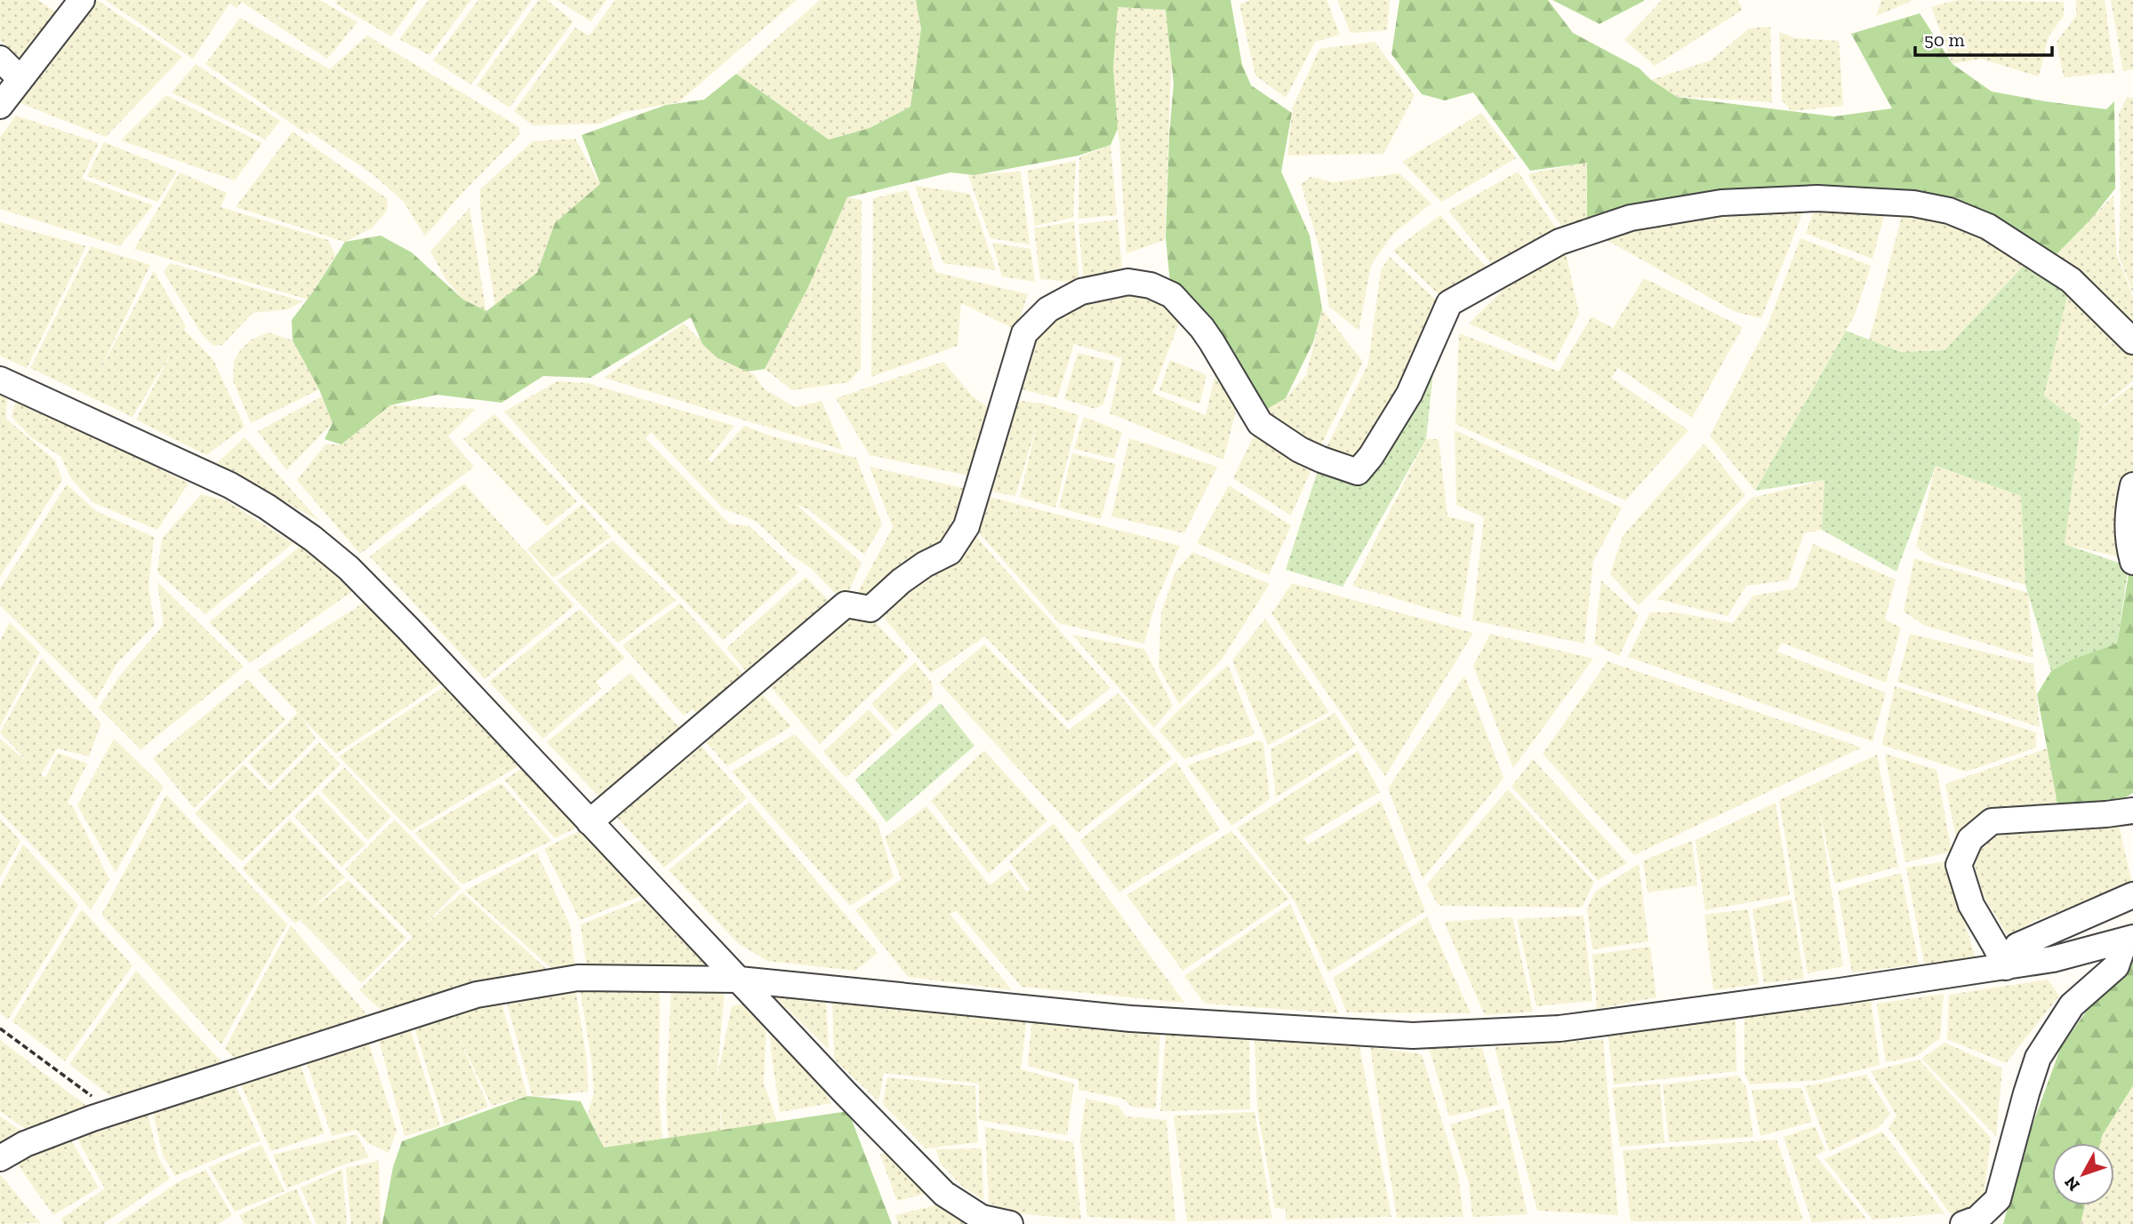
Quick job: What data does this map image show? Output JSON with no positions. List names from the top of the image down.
{
  "scale_bar": "50 m",
  "north": "bottom left"
}
